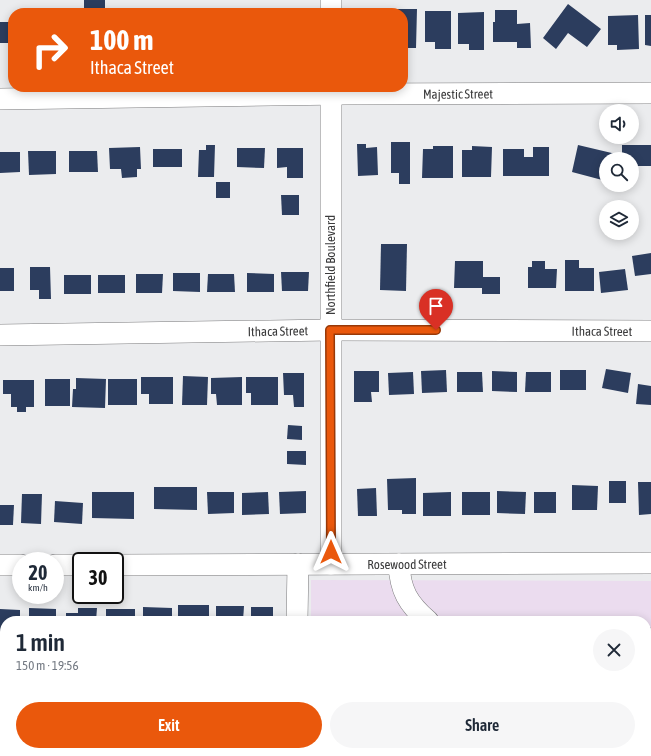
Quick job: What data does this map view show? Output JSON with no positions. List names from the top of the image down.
{
  "streets": {
    "street": [
      "Majestic Street",
      "Northfield Boulevard",
      "Ithaca Street",
      "Rosewood Street"
    ]
  },
  "crossings": [
    ["Northfield Boulevard", "Ithaca Street"],
    ["Northfield Boulevard", "Rosewood Street"]
  ],
  "page": {
    "turn": ["100 m", "Ithaca Street"],
    "speed": "20 km/h",
    "limit": "30",
    "heading": ["1 min", "150 m · 19:56"],
    "buttons": ["Exit", "Share"]
  }
}
